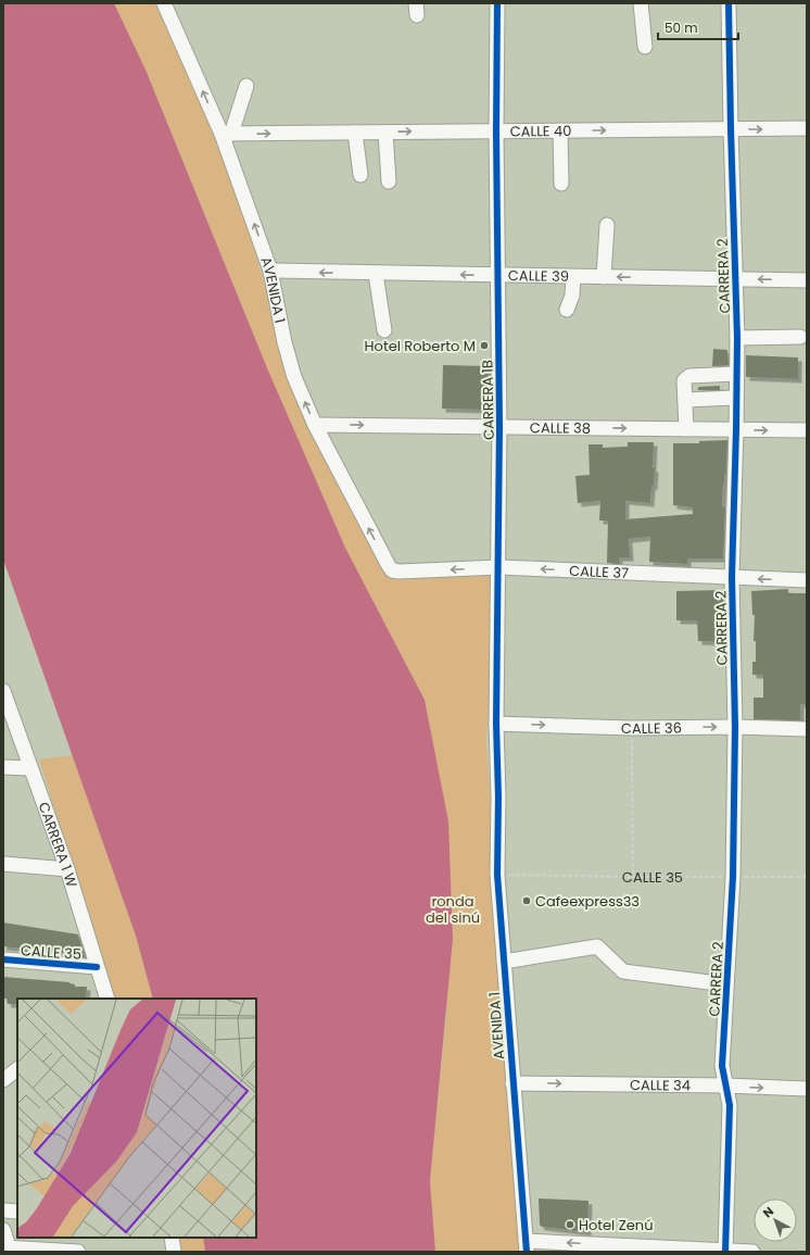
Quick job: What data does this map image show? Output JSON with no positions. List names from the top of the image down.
{
  "streets": {
    "street": [
      "CALLE 40",
      "CALLE 39",
      "CARRERA 2",
      "AVENIDA 1",
      "CARRERA 1B",
      "CALLE 38",
      "CALLE 37",
      "CALLE 36",
      "CARRERA 1 W",
      "CALLE 35",
      "CALLE 34"
    ]
  },
  "crossings": [
    ["CALLE 40", "CARRERA 2"],
    ["CALLE 40", "AVENIDA 1"],
    ["CALLE 40", "CARRERA 1B"],
    ["CALLE 39", "CARRERA 2"],
    ["CALLE 39", "AVENIDA 1"],
    ["CALLE 39", "CARRERA 1B"],
    ["CARRERA 2", "CALLE 38"],
    ["CARRERA 2", "CALLE 37"],
    ["CARRERA 2", "CALLE 36"],
    ["CARRERA 2", "CALLE 35"],
    ["CARRERA 2", "CALLE 34"],
    ["AVENIDA 1", "CARRERA 1B"],
    ["AVENIDA 1", "CALLE 38"],
    ["AVENIDA 1", "CALLE 37"],
    ["AVENIDA 1", "CALLE 35"],
    ["AVENIDA 1", "CALLE 34"],
    ["CARRERA 1B", "CALLE 38"],
    ["CARRERA 1B", "CALLE 37"],
    ["CARRERA 1B", "CALLE 36"],
    ["CARRERA 1 W", "CALLE 35"]
  ],
  "one_way": [
    "CALLE 40",
    "CALLE 39",
    "AVENIDA 1",
    "CALLE 38",
    "CALLE 37",
    "CALLE 36"
  ],
  "parks": ["ronda del sinú"],
  "places": ["Hotel Roberto M", "Cafeexpress33", "Hotel Zenú"],
  "scale_bar": "50 m",
  "north": "top left"
}
